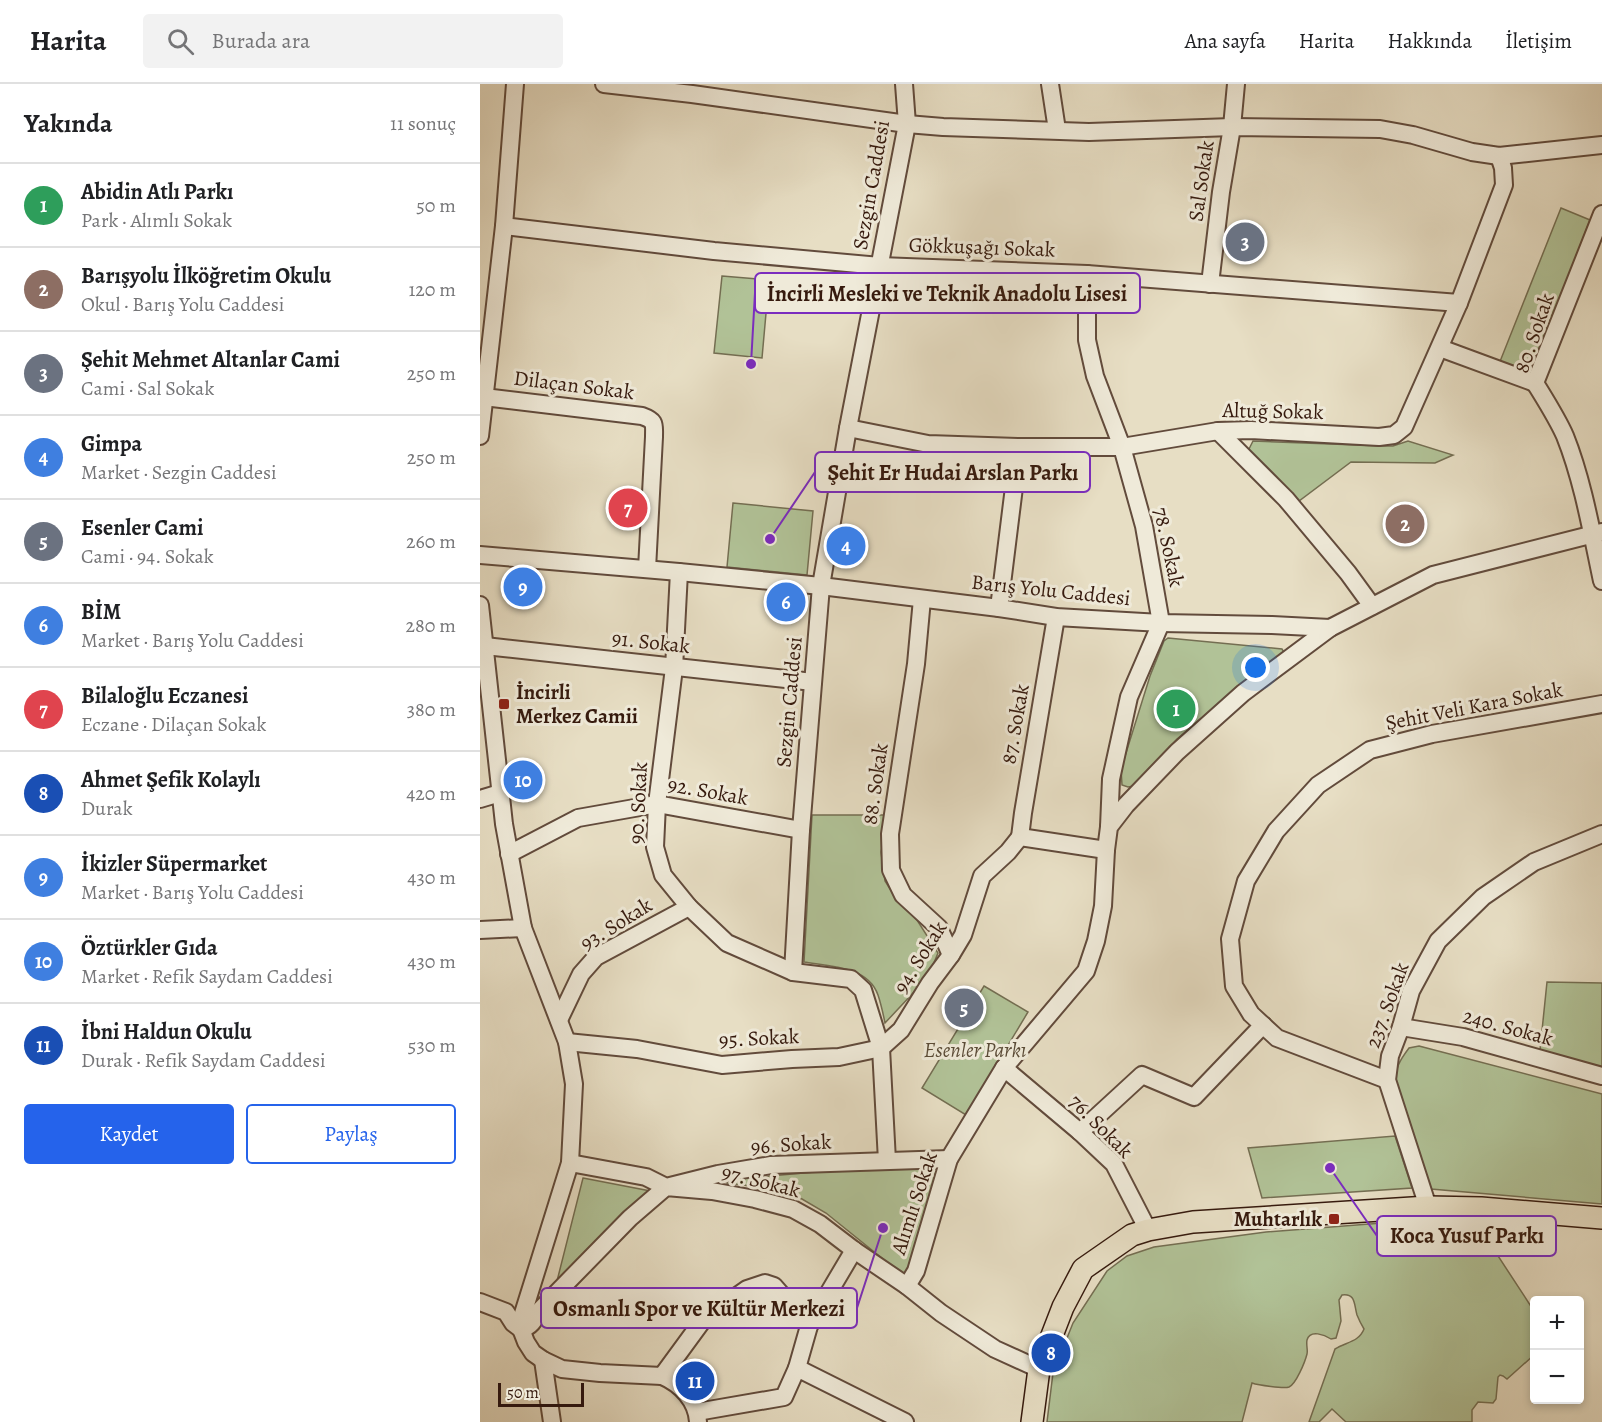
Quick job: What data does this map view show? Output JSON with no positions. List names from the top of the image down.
{
  "streets": {
    "street": [
      "Sal Sokak",
      "Sezgin Caddesi",
      "Gökkuşağı Sokak",
      "80. Sokak",
      "Dilaçan Sokak",
      "Altuğ Sokak",
      "78. Sokak",
      "Barış Yolu Caddesi",
      "91. Sokak",
      "Şehit Veli Kara Sokak",
      "87. Sokak",
      "88. Sokak",
      "92. Sokak",
      "90. Sokak",
      "93. Sokak",
      "94. Sokak",
      "237. Sokak",
      "240. Sokak",
      "95. Sokak",
      "76. Sokak",
      "96. Sokak",
      "97. Sokak",
      "Alımlı Sokak"
    ]
  },
  "crossings": [
    ["Sal Sokak", "Gökkuşağı Sokak"],
    ["Sezgin Caddesi", "Gökkuşağı Sokak"],
    ["Sezgin Caddesi", "Altuğ Sokak"],
    ["Sezgin Caddesi", "Barış Yolu Caddesi"],
    ["Sezgin Caddesi", "91. Sokak"],
    ["Sezgin Caddesi", "92. Sokak"],
    ["Sezgin Caddesi", "90. Sokak"],
    ["Gökkuşağı Sokak", "Altuğ Sokak"],
    ["Gökkuşağı Sokak", "78. Sokak"],
    ["Dilaçan Sokak", "Barış Yolu Caddesi"],
    ["Altuğ Sokak", "78. Sokak"],
    ["78. Sokak", "Barış Yolu Caddesi"],
    ["Barış Yolu Caddesi", "87. Sokak"],
    ["Barış Yolu Caddesi", "88. Sokak"],
    ["Barış Yolu Caddesi", "90. Sokak"],
    ["91. Sokak", "90. Sokak"],
    ["Şehit Veli Kara Sokak", "237. Sokak"],
    ["87. Sokak", "94. Sokak"],
    ["88. Sokak", "94. Sokak"],
    ["92. Sokak", "90. Sokak"],
    ["90. Sokak", "93. Sokak"],
    ["90. Sokak", "94. Sokak"],
    ["90. Sokak", "95. Sokak"],
    ["90. Sokak", "96. Sokak"],
    ["94. Sokak", "95. Sokak"],
    ["237. Sokak", "240. Sokak"],
    ["76. Sokak", "Alımlı Sokak"],
    ["96. Sokak", "97. Sokak"],
    ["96. Sokak", "Alımlı Sokak"],
    ["97. Sokak", "Alımlı Sokak"]
  ],
  "parks": ["Esenler Parkı"],
  "places": {
    "other": [
      "İncirli Mesleki ve Teknik Anadolu Lisesi",
      "Şehit Er Hudai Arslan Parkı",
      "Koca Yusuf Parkı",
      "Osmanlı Spor ve Kültür Merkezi"
    ],
    "transit": ["İncirli Merkez Camii", "Muhtarlık"]
  },
  "scale_bar": "50 m",
  "page": {
    "header": "Harita",
    "search": "Burada ara",
    "nav": [
      "Ana sayfa",
      "Harita",
      "Hakkında",
      "İletişim"
    ],
    "heading": ["Yakında", "11 sonuç"],
    "list": [
      {
        "mark": "1",
        "name": "Abidin Atlı Parkı",
        "note": "Park · Alımlı Sokak",
        "value": "50 m"
      },
      {
        "mark": "2",
        "name": "Barışyolu İlköğretim Okulu",
        "note": "Okul · Barış Yolu Caddesi",
        "value": "120 m"
      },
      {
        "mark": "3",
        "name": "Şehit Mehmet Altanlar Cami",
        "note": "Cami · Sal Sokak",
        "value": "250 m"
      },
      {
        "mark": "4",
        "name": "Gimpa",
        "note": "Market · Sezgin Caddesi",
        "value": "250 m"
      },
      {
        "mark": "5",
        "name": "Esenler Cami",
        "note": "Cami · 94. Sokak",
        "value": "260 m"
      },
      {
        "mark": "6",
        "name": "BİM",
        "note": "Market · Barış Yolu Caddesi",
        "value": "280 m"
      },
      {
        "mark": "7",
        "name": "Bilaloğlu Eczanesi",
        "note": "Eczane · Dilaçan Sokak",
        "value": "380 m"
      },
      {
        "mark": "8",
        "name": "Ahmet Şefik Kolaylı",
        "note": "Durak",
        "value": "420 m"
      },
      {
        "mark": "9",
        "name": "İkizler Süpermarket",
        "note": "Market · Barış Yolu Caddesi",
        "value": "430 m"
      },
      {
        "mark": "10",
        "name": "Öztürkler Gıda",
        "note": "Market · Refik Saydam Caddesi",
        "value": "430 m"
      },
      {
        "mark": "11",
        "name": "İbni Haldun Okulu",
        "note": "Durak · Refik Saydam Caddesi",
        "value": "530 m"
      }
    ],
    "pins": [
      "3",
      "7",
      "2",
      "4",
      "9",
      "6",
      "1",
      "10",
      "5",
      "8",
      "11"
    ],
    "buttons": ["Kaydet", "Paylaş"],
    "map_buttons": ["+", "−"],
    "scale": "50 m"
  }
}
